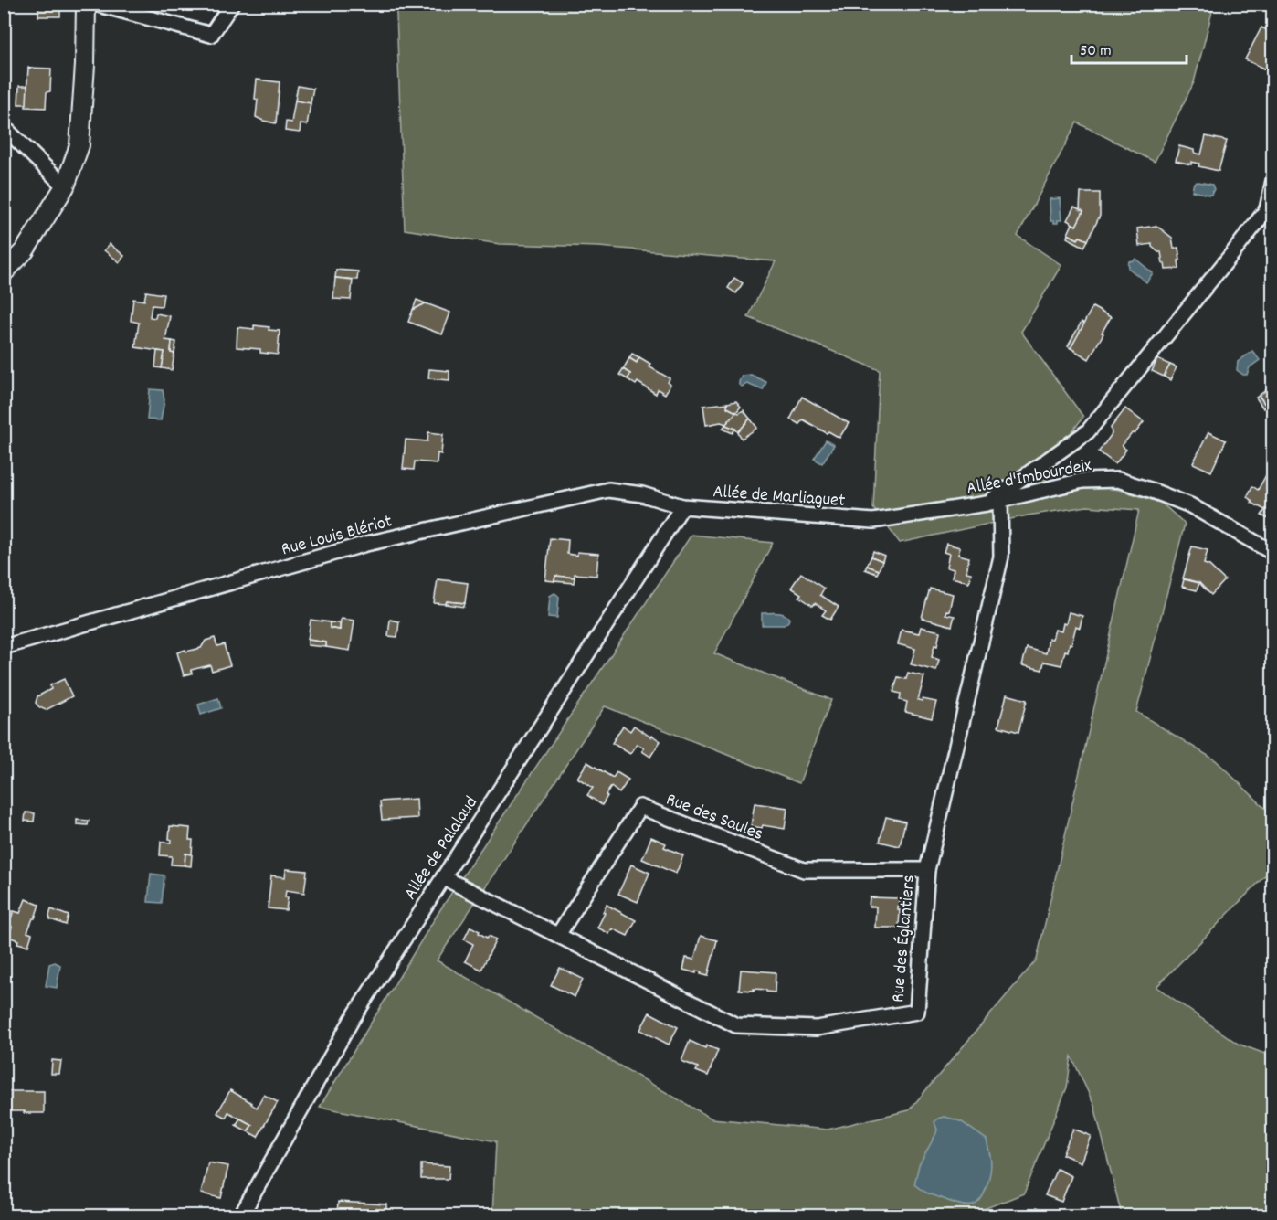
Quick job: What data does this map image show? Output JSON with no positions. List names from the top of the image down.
{
  "streets": {
    "street": [
      "Allée d'Imbourdeix",
      "Allée de Marliaguet",
      "Rue Louis Blériot",
      "Rue des Saules",
      "Allée de Palalaud",
      "Rue des Églantiers"
    ]
  },
  "crossings": [
    ["Allée d'Imbourdeix", "Allée de Marliaguet"],
    ["Allée d'Imbourdeix", "Rue des Églantiers"],
    ["Allée de Marliaguet", "Rue Louis Blériot"],
    ["Allée de Marliaguet", "Allée de Palalaud"],
    ["Rue Louis Blériot", "Allée de Palalaud"],
    ["Rue des Saules", "Rue des Églantiers"],
    ["Allée de Palalaud", "Rue des Églantiers"]
  ],
  "scale_bar": "50 m"
}
